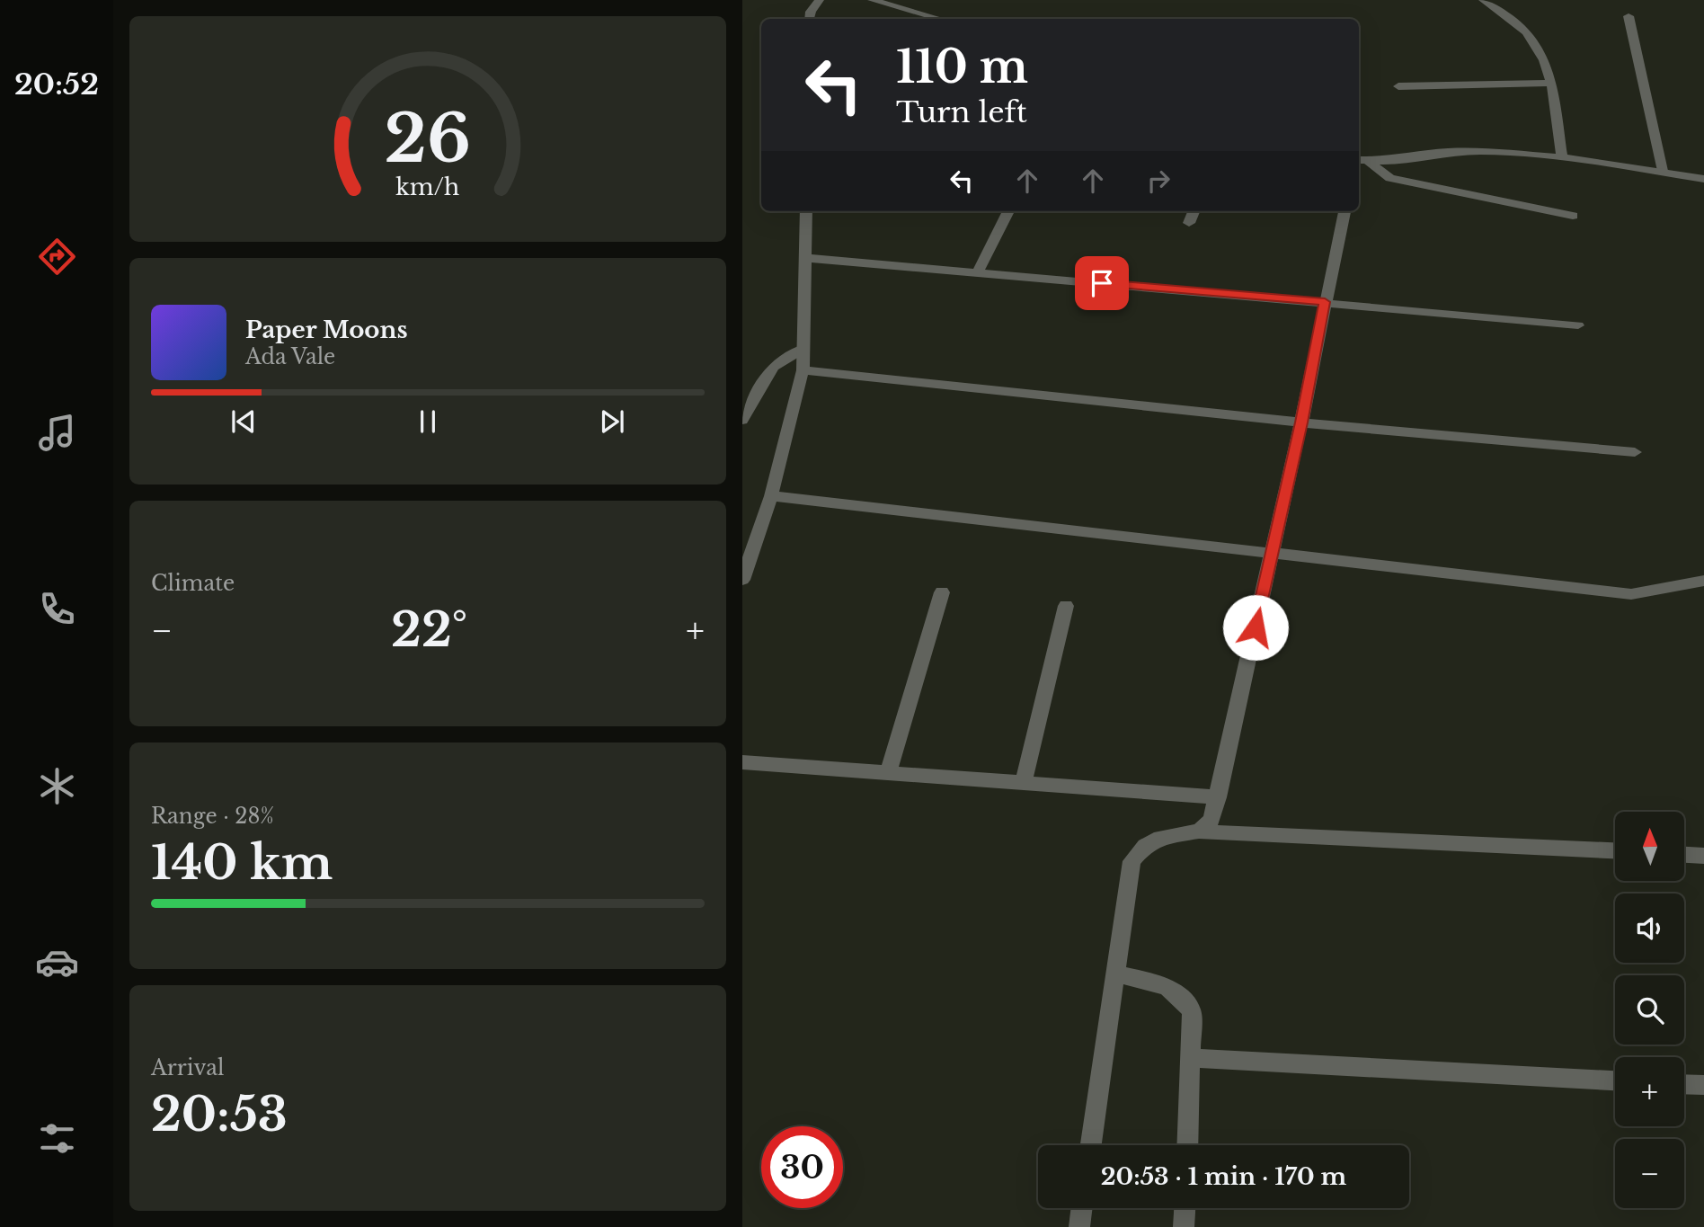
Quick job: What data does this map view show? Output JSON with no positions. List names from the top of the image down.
{
  "north": "top",
  "page": {
    "tabs": "20:52",
    "turn": ["110 m", "Turn left"],
    "song": ["Paper Moons", "Ada Vale"],
    "tile": [
      "Climate",
      ["Range · 28%", "140 km"],
      ["Arrival", "20:53"]
    ],
    "heat": ["−", "22°", "+"],
    "map_buttons": ["+", "−"],
    "limit": "30",
    "trip": "20:53 · 1 min · 170 m",
    "gauge": ["26", "km/h"]
  }
}
